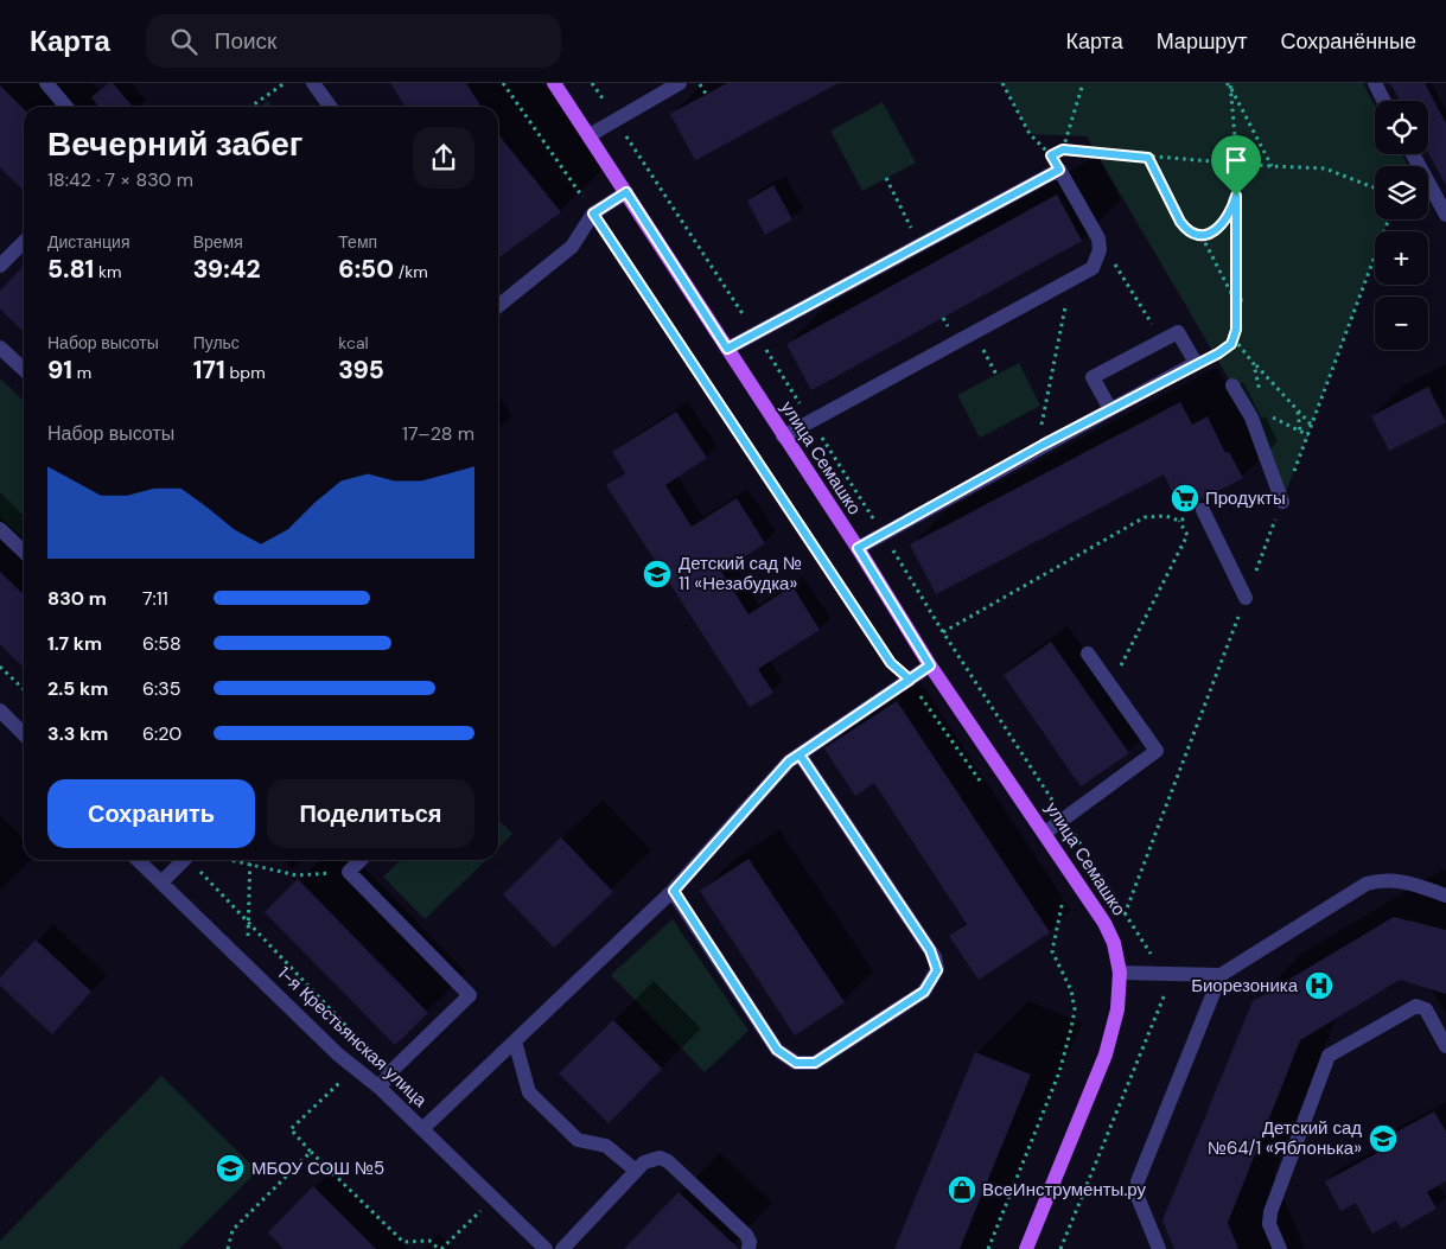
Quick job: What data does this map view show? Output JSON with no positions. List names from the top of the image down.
{
  "streets": {
    "main road": ["улица Семашко"],
    "street": ["1-я Крестьянская улица"]
  },
  "places": {
    "supermarket": ["Продукты"],
    "school or university": ["Детский сад № 11 «Незабудка»", "Детский сад №64/1 «Яблонька»", "МБОУ СОШ №5"],
    "hospital": ["Биорезоника"],
    "shop": ["ВсеИнструменты.ру"]
  },
  "page": {
    "header": "Карта",
    "search": "Поиск",
    "nav": ["Карта", "Маршрут", "Сохранённые"],
    "map_buttons": ["+", "−"],
    "heading": ["Вечерний забег", "18:42 · 7 × 830 m"],
    "stats": [
      ["Дистанция", "5.81 km"],
      ["Время", "39:42"],
      ["Темп", "6:50 /km"],
      ["Набор высоты", "91 m"],
      ["Пульс", "171 bpm"],
      ["kcal", "395"]
    ],
    "chart": ["Набор высоты", "17–28 m"],
    "list": [
      {
        "name": "830 m",
        "note": "7:11"
      },
      {
        "name": "1.7 km",
        "note": "6:58"
      },
      {
        "name": "2.5 km",
        "note": "6:35"
      },
      {
        "name": "3.3 km",
        "note": "6:20"
      }
    ],
    "buttons": ["Сохранить", "Поделиться"]
  }
}
